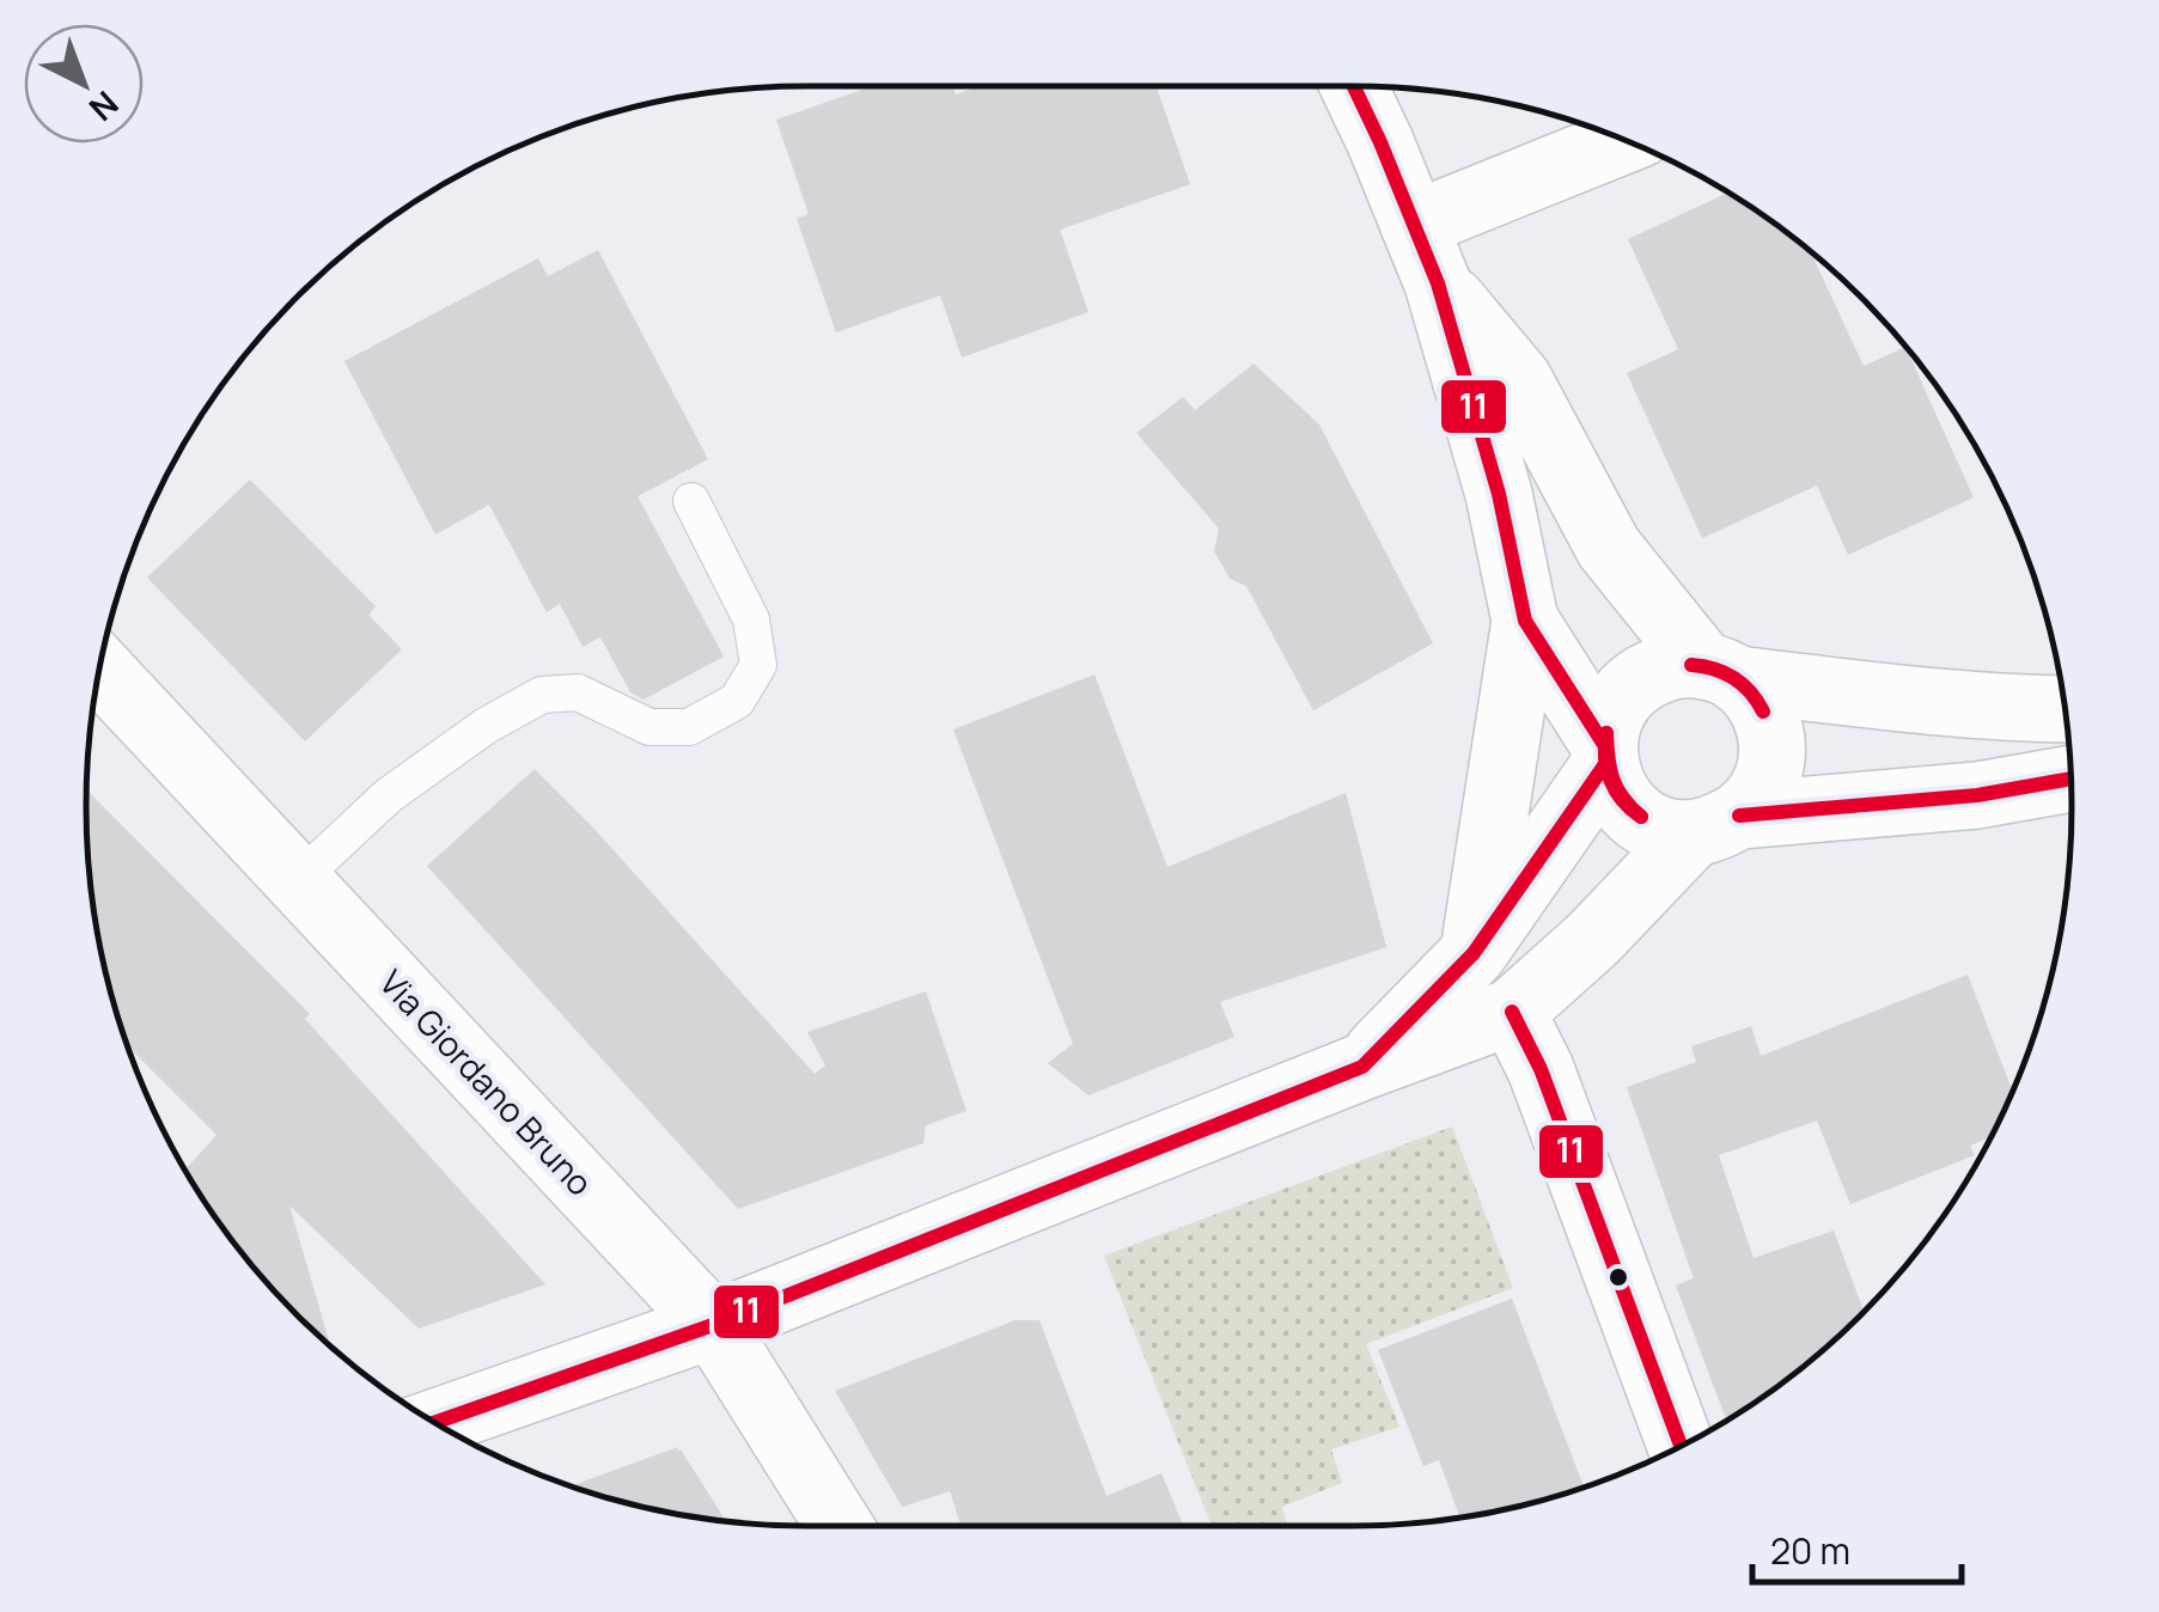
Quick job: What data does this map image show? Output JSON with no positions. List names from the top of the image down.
{
  "streets": {
    "street": ["Via Giordano Bruno"]
  },
  "lines": ["transit line 11"],
  "scale_bar": "20 m",
  "north": "bottom right"
}
